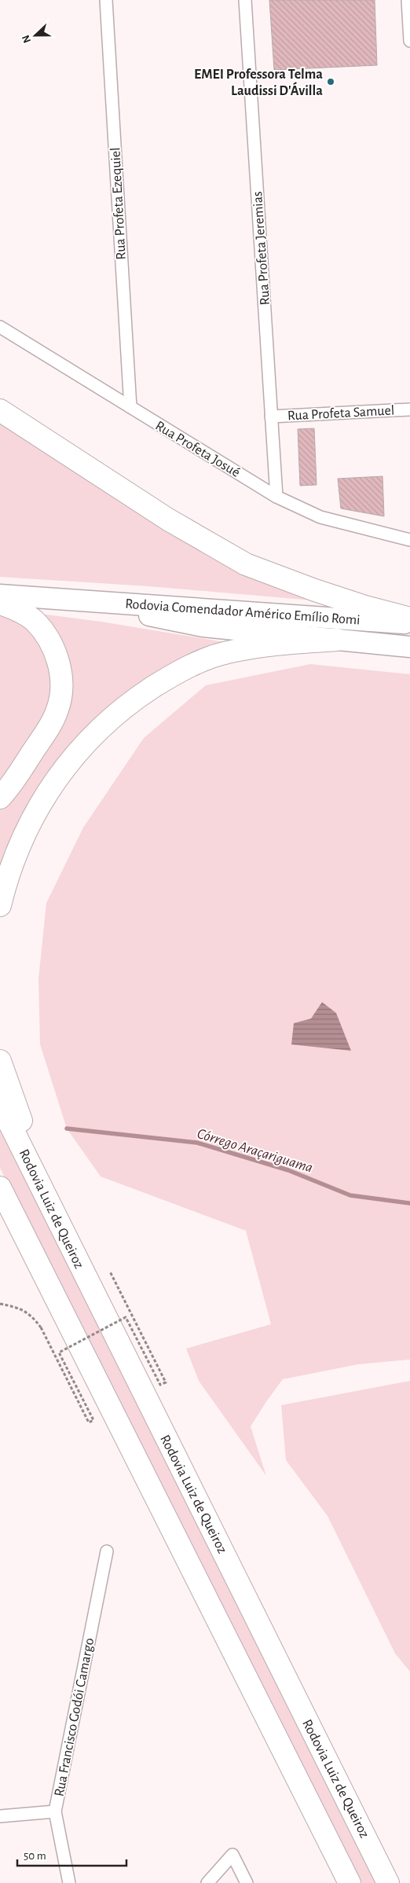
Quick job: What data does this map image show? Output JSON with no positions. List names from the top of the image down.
{
  "streets": {
    "highway": ["Rodovia Comendador Américo Emílio Romi", "Rodovia Luiz de Queiroz"],
    "street": [
      "Rua Profeta Ezequiel",
      "Rua Profeta Jeremias",
      "Rua Profeta Samuel",
      "Rua Profeta Josué",
      "Rua Francisco Godói Camargo"
    ]
  },
  "crossings": [
    ["Rua Profeta Ezequiel", "Rua Profeta Josué"],
    ["Rua Profeta Jeremias", "Rua Profeta Samuel"],
    ["Rua Profeta Jeremias", "Rua Profeta Josué"]
  ],
  "water": ["Córrego Araçariguama"],
  "places": ["EMEI Professora Telma Laudissi D'Ávilla"],
  "scale_bar": "50 m",
  "north": "left"
}
